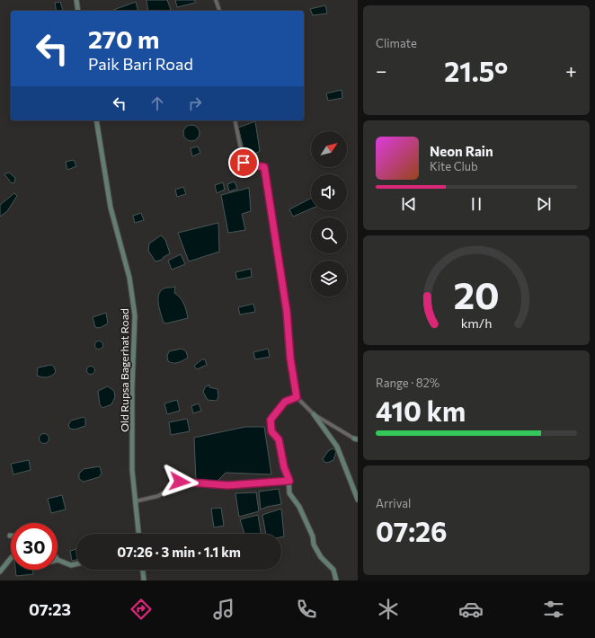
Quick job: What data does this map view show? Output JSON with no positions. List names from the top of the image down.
{
  "streets": {
    "street": ["Old Rupsa Bagerhat Road"]
  },
  "north": "top right",
  "page": {
    "tile": [
      "Climate",
      ["Range · 82%", "410 km"],
      ["Arrival", "07:26"]
    ],
    "turn": ["270 m", "Paik Bari Road"],
    "heat": ["−", "21.5°", "+"],
    "song": ["Neon Rain", "Kite Club"],
    "limit": "30",
    "trip": "07:26 · 3 min · 1.1 km",
    "tabs": "07:23",
    "gauge": ["20", "km/h"]
  }
}
